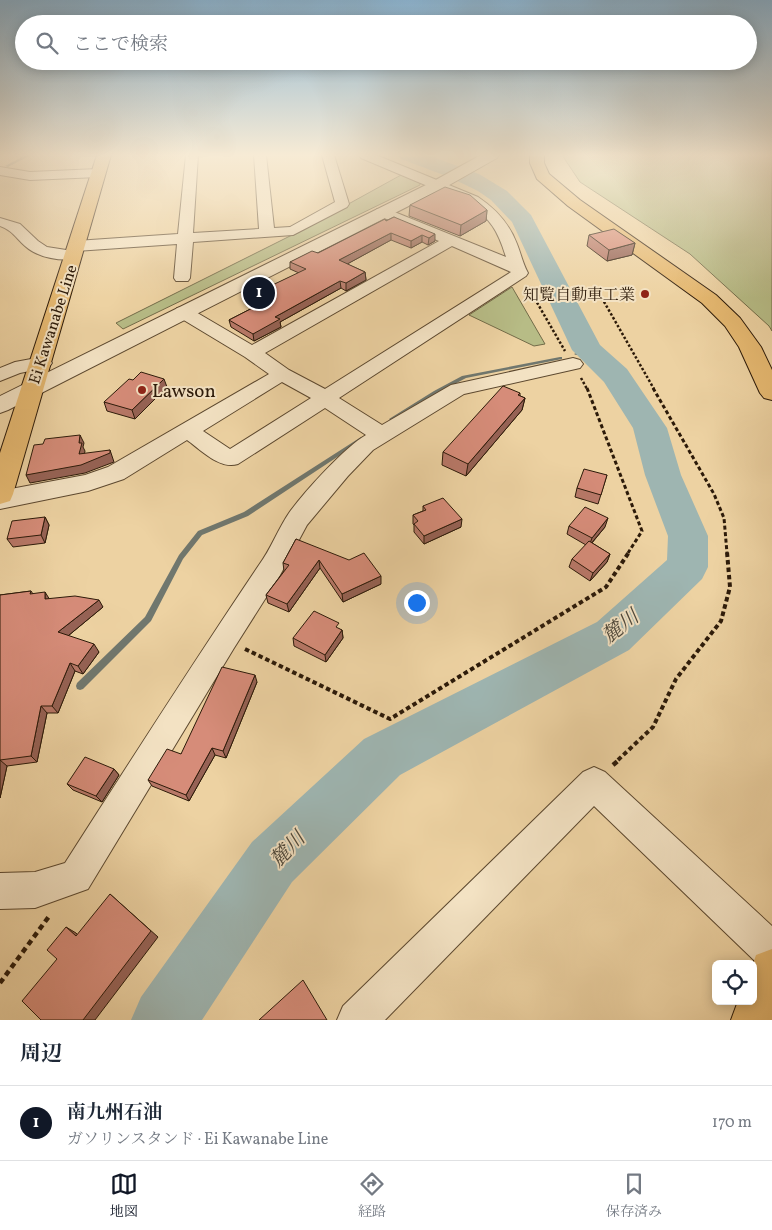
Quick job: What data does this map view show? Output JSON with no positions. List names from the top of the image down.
{
  "streets": {
    "main road": ["Ei Kawanabe Line"]
  },
  "water": ["麓川"],
  "places": ["知覧自動車工業", "Lawson"],
  "page": {
    "search": "ここで検索",
    "pins": "1",
    "heading": "周辺",
    "list": [
      {
        "mark": "1",
        "name": "南九州石油",
        "note": "ガソリンスタンド · Ei Kawanabe Line",
        "value": "170 m"
      }
    ],
    "nav": ["地図", "経路", "保存済み"]
  }
}
